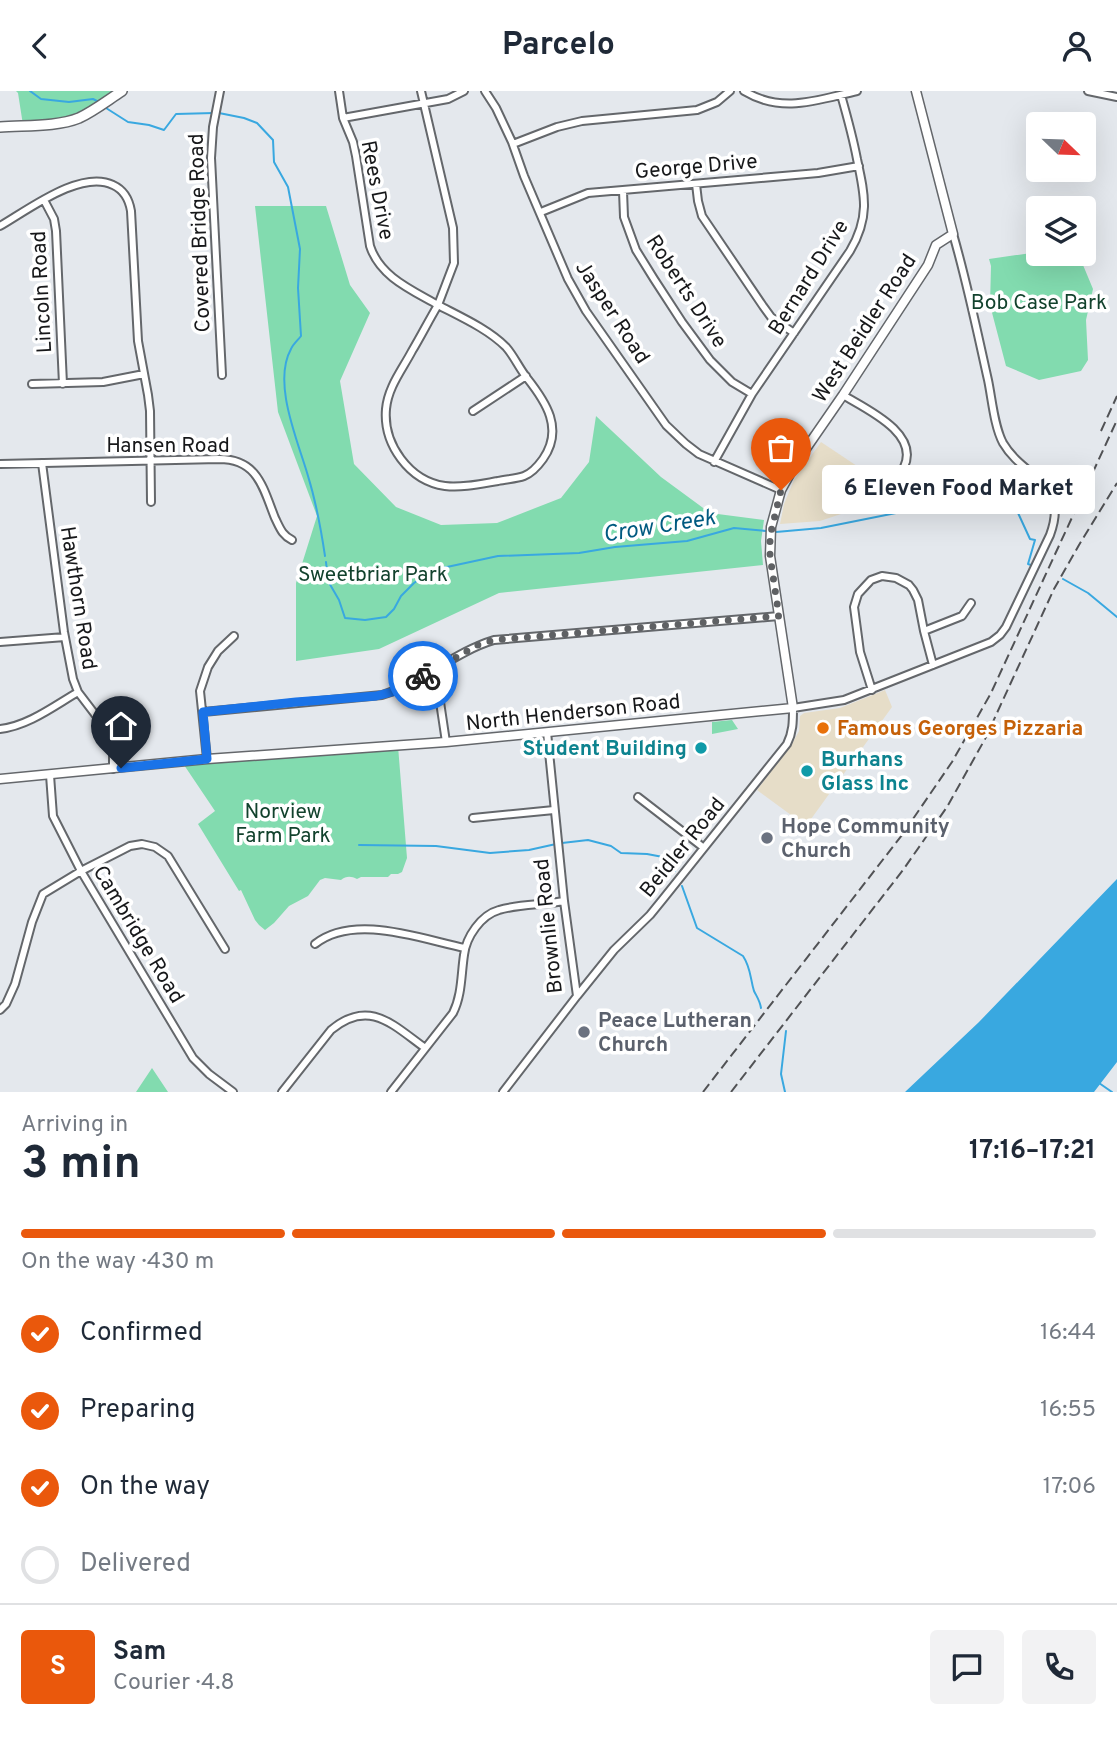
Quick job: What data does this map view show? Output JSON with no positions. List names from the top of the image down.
{
  "streets": {
    "street": [
      "George Drive",
      "Rees Drive",
      "Covered Bridge Road",
      "Bernard Drive",
      "Roberts Drive",
      "Lincoln Road",
      "Jasper Road",
      "West Beidler Road",
      "Hansen Road",
      "Hawthorn Road",
      "North Henderson Road",
      "Beidler Road",
      "Brownlie Road",
      "Cambridge Road"
    ]
  },
  "crossings": [
    ["George Drive", "Bernard Drive"],
    ["George Drive", "Roberts Drive"],
    ["George Drive", "Jasper Road"],
    ["Bernard Drive", "Roberts Drive"],
    ["Bernard Drive", "Jasper Road"],
    ["Jasper Road", "West Beidler Road"],
    ["West Beidler Road", "North Henderson Road"],
    ["West Beidler Road", "Beidler Road"],
    ["Hansen Road", "Hawthorn Road"],
    ["Hawthorn Road", "North Henderson Road"],
    ["North Henderson Road", "Beidler Road"],
    ["North Henderson Road", "Brownlie Road"],
    ["North Henderson Road", "Cambridge Road"],
    ["Beidler Road", "Brownlie Road"]
  ],
  "water": ["Crow Creek"],
  "parks": ["Bob Case Park", "Sweetbriar Park", "Norview Farm Park"],
  "places": [
    "6 Eleven Food Market",
    "Famous Georges Pizzaria",
    "Student Building",
    "Burhans Glass Inc",
    "Hope Community Church",
    "Peace Lutheran Church"
  ],
  "north": "bottom right",
  "page": {
    "header": "Parcelo",
    "bubble": "6 Eleven Food Market",
    "heading": ["3 min", "Arriving in", "17:16–17:21"],
    "panel": ["Sam", "Courier · 4.8"],
    "bar": "On the way · 430 m",
    "list": [
      ["Confirmed", "16:44"],
      ["Preparing", "16:55"],
      ["On the way", "17:06"],
      "Delivered"
    ],
    "round": "S"
  }
}
